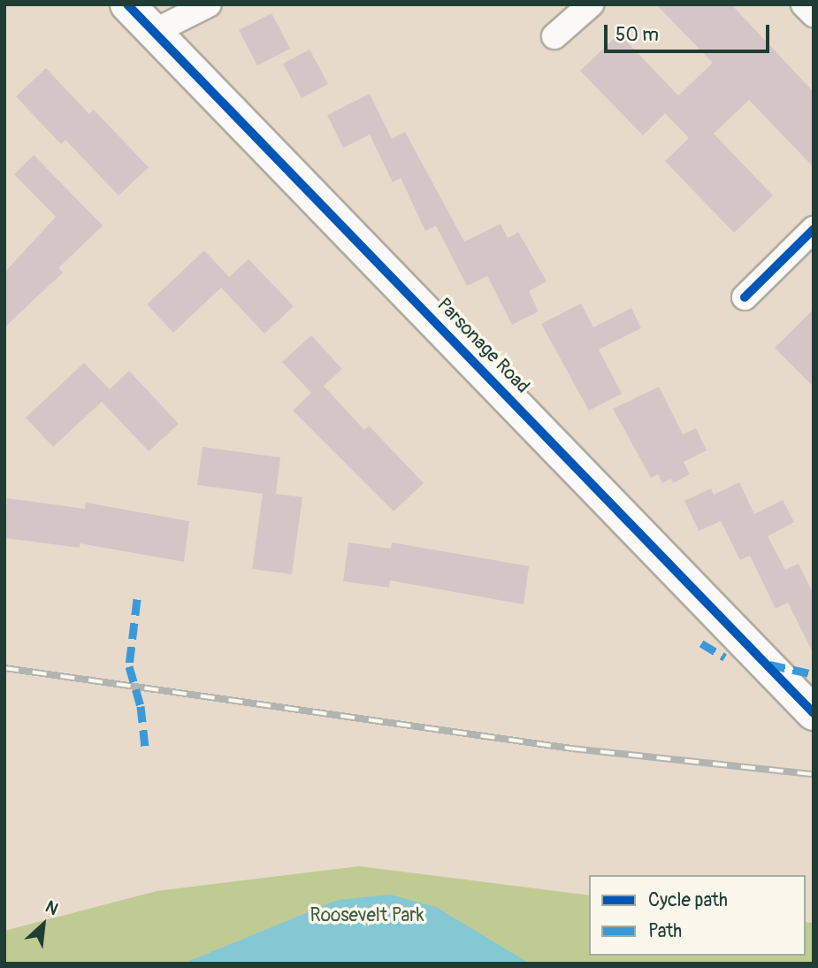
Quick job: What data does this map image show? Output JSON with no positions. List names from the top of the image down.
{
  "streets": {
    "street": ["Parsonage Road"]
  },
  "parks": ["Roosevelt Park"],
  "legend": ["Cycle path", "Path"],
  "scale_bar": "50 m",
  "north": "top right"
}
